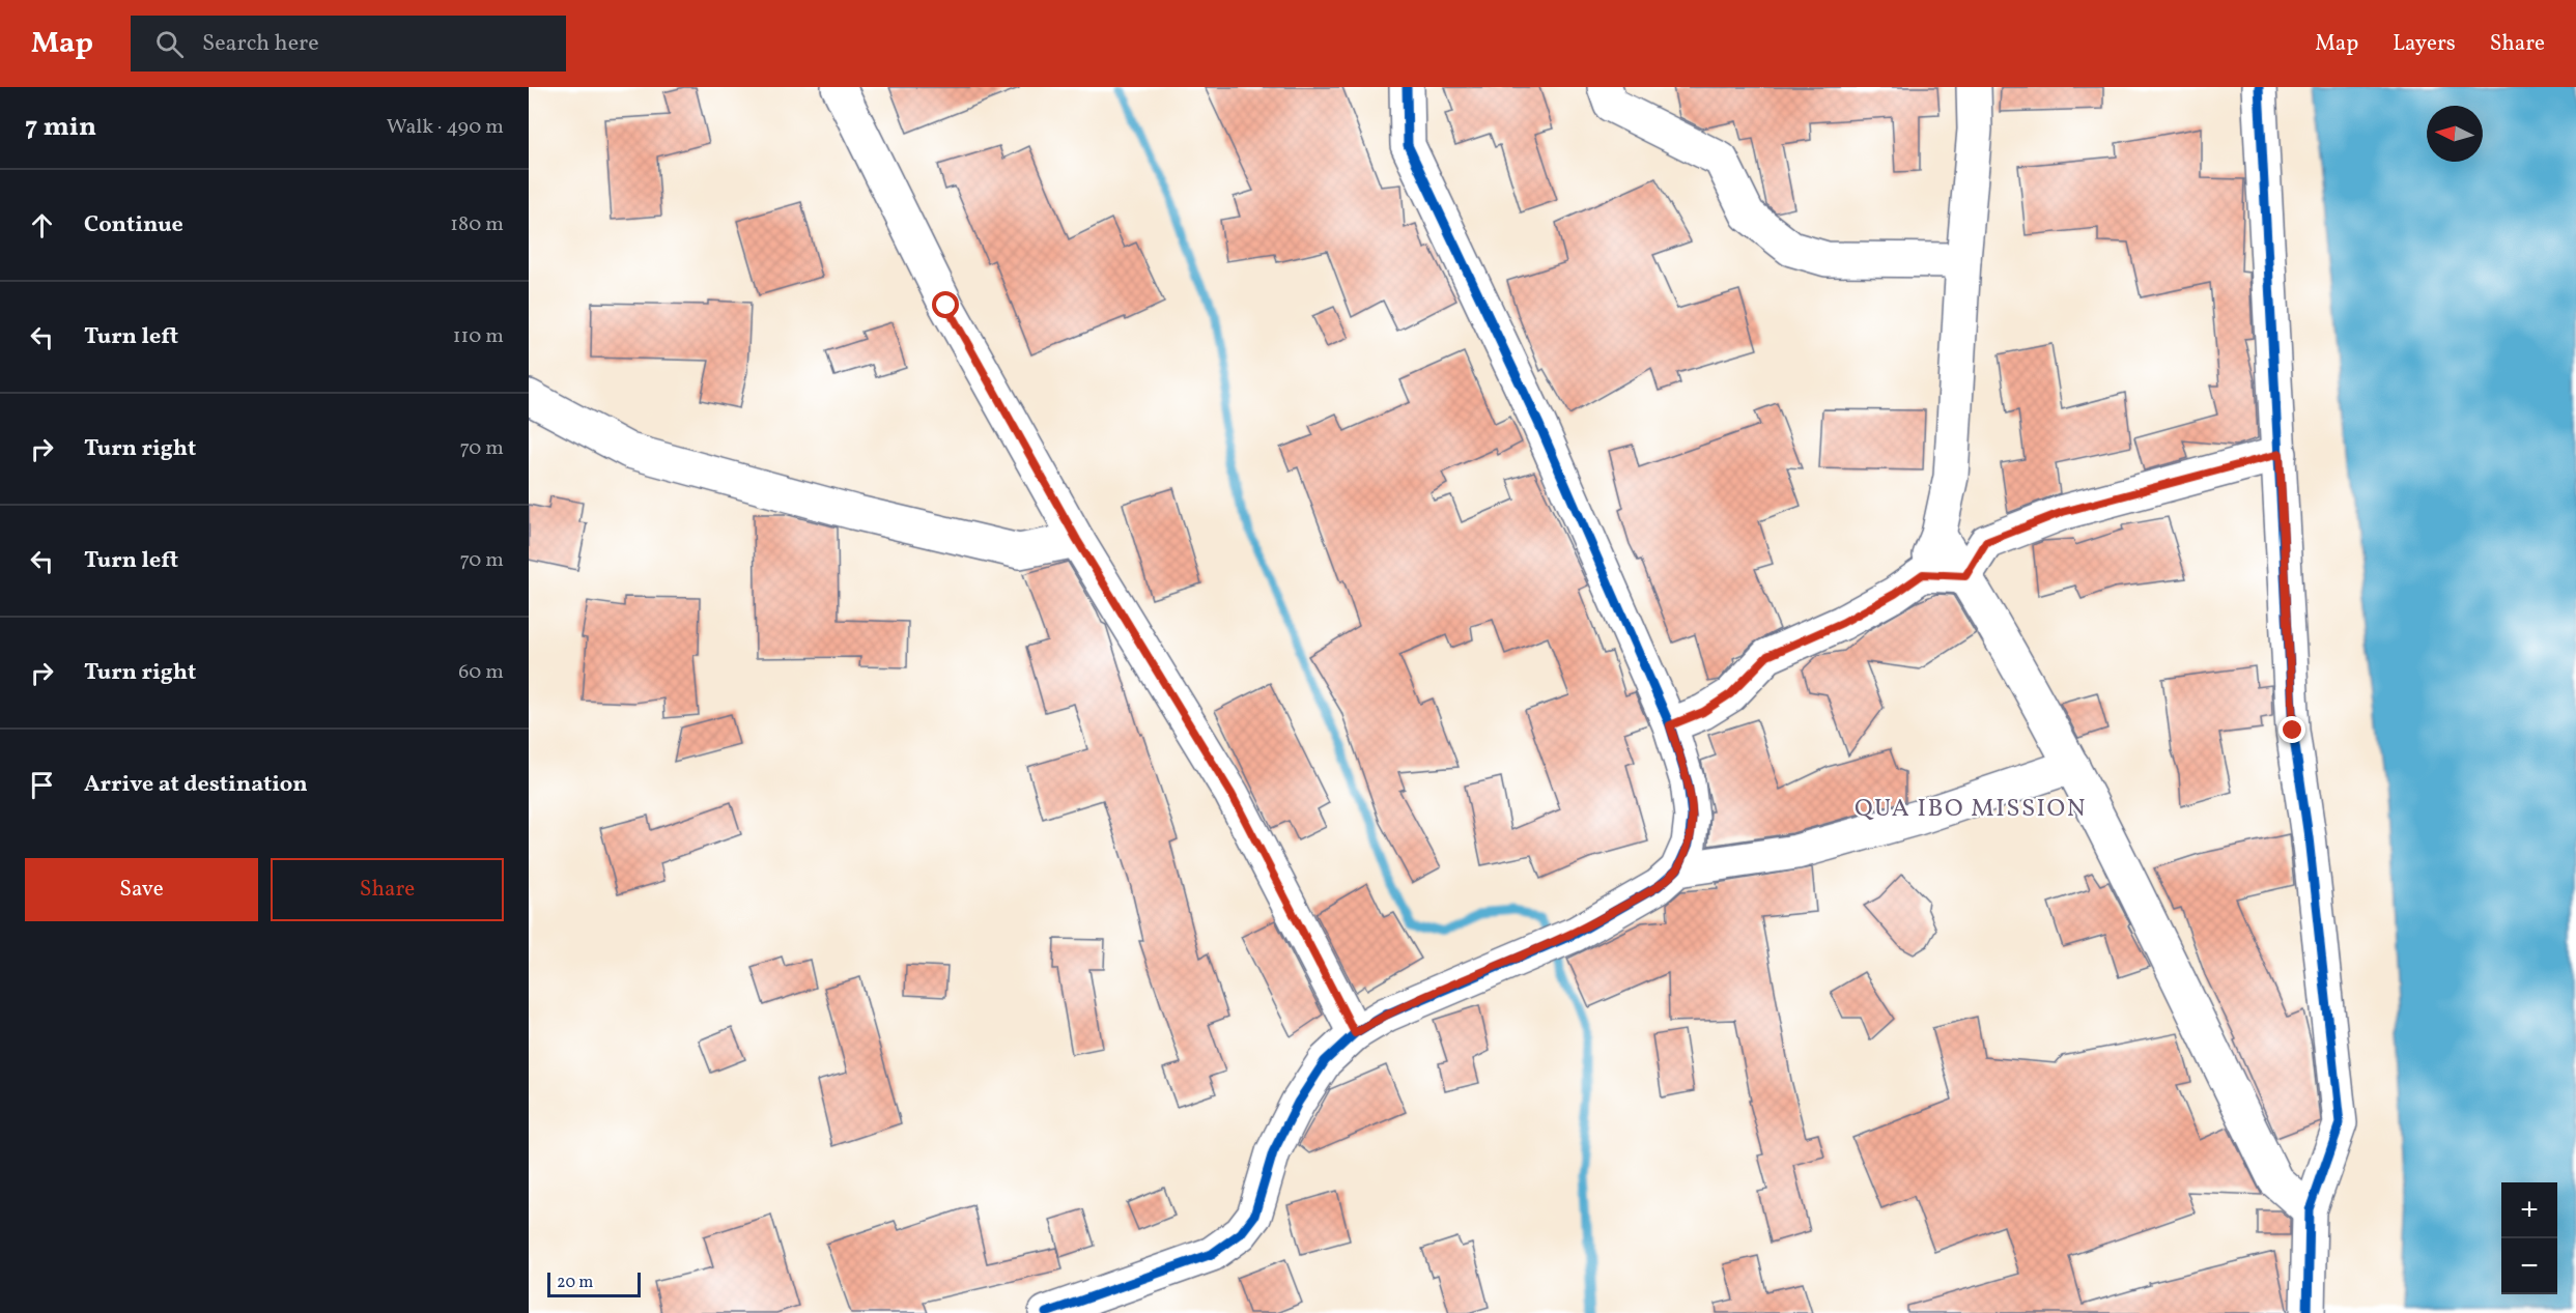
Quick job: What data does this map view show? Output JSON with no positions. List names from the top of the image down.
{
  "districts": ["QUA IBO MISSION"],
  "scale_bar": "20 m",
  "north": "left",
  "page": {
    "header": "Map",
    "search": "Search here",
    "nav": ["Map", "Layers", "Share"],
    "heading": ["7 min", "Walk · 490 m"],
    "list": [
      ["Continue", "180 m"],
      ["Turn left", "110 m"],
      ["Turn right", "70 m"],
      ["Turn left", "70 m"],
      ["Turn right", "60 m"],
      "Arrive at destination"
    ],
    "buttons": ["Save", "Share"],
    "map_buttons": ["+", "−"],
    "scale": "20 m"
  }
}
